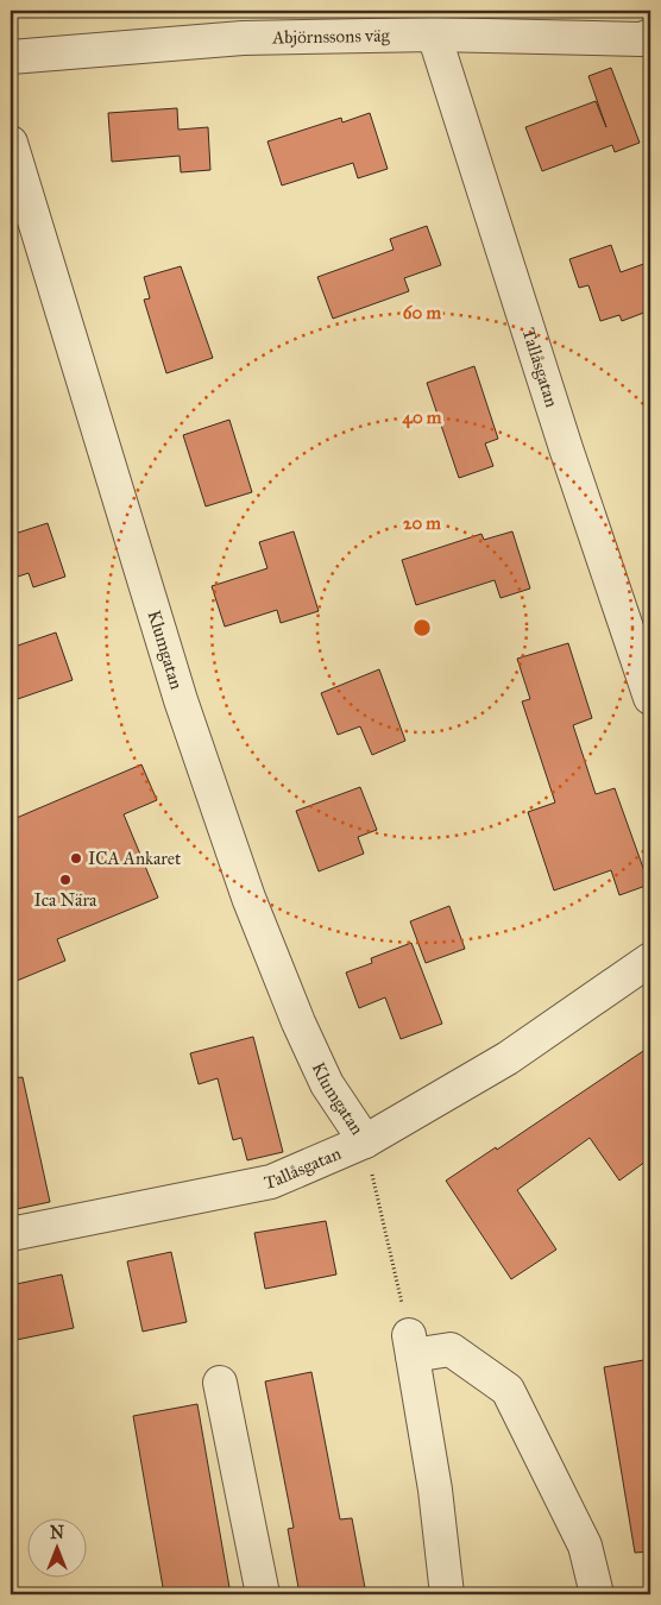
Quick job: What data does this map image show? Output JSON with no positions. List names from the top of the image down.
{
  "streets": {
    "street": ["Abjörnssons väg", "Tallåsgatan", "Klumgatan"]
  },
  "crossings": [
    ["Abjörnssons väg", "Tallåsgatan"],
    ["Tallåsgatan", "Klumgatan"]
  ],
  "places": ["ICA Ankaret", "Ica Nära"],
  "north": "top",
  "rings": ["60 m", "40 m", "20 m"]
}
